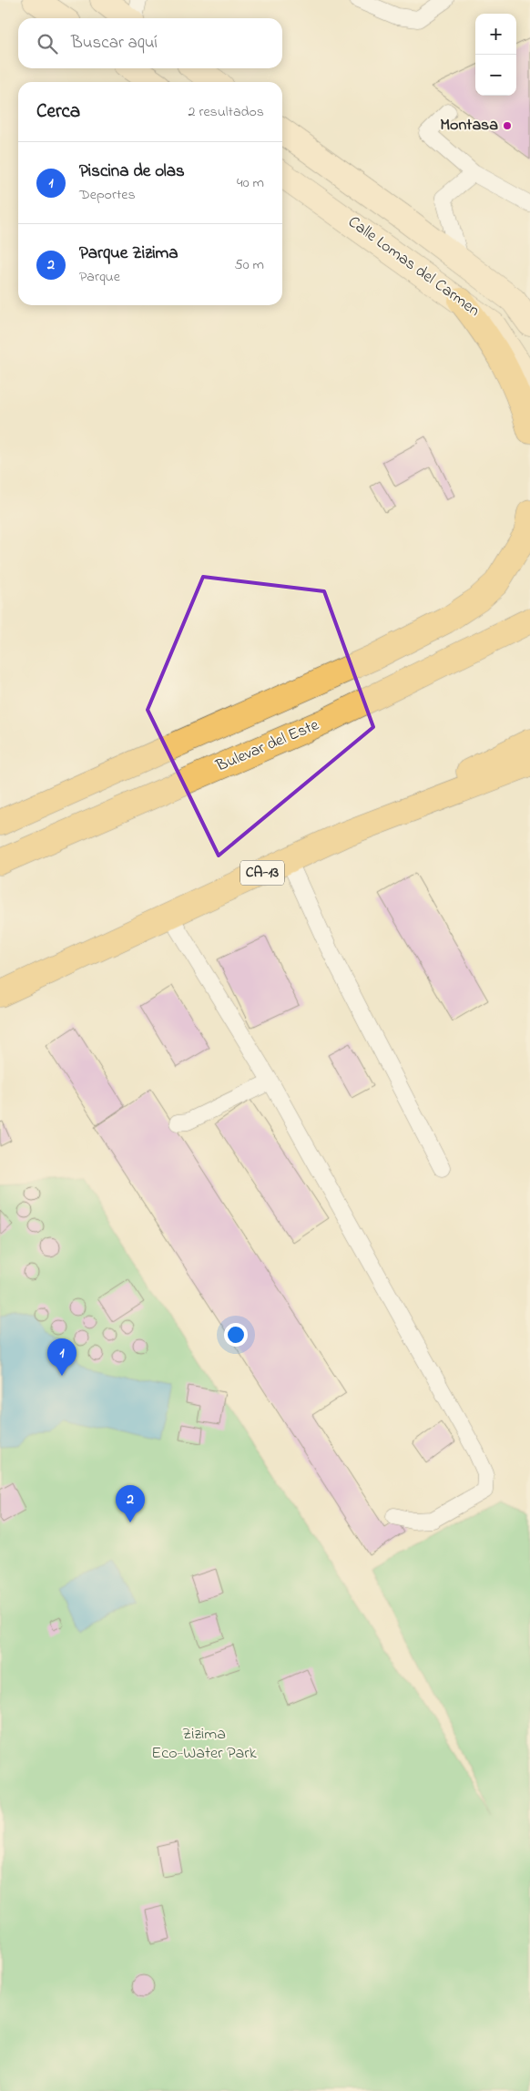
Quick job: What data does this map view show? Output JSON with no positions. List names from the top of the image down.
{
  "streets": {
    "highway": ["Bulevar del Este", "CA-13"],
    "street": ["Calle Lomas del Carmen"]
  },
  "parks": ["Zizima Eco-Water Park"],
  "places": ["Montasa"],
  "page": {
    "map_buttons": ["+", "−"],
    "search": "Buscar aquí",
    "heading": ["Cerca", "2 resultados"],
    "list": [
      {
        "mark": "1",
        "name": "Piscina de olas",
        "note": "Deportes",
        "value": "40 m"
      },
      {
        "mark": "2",
        "name": "Parque Zizima",
        "note": "Parque",
        "value": "50 m"
      }
    ],
    "pins": ["1", "2"]
  }
}
